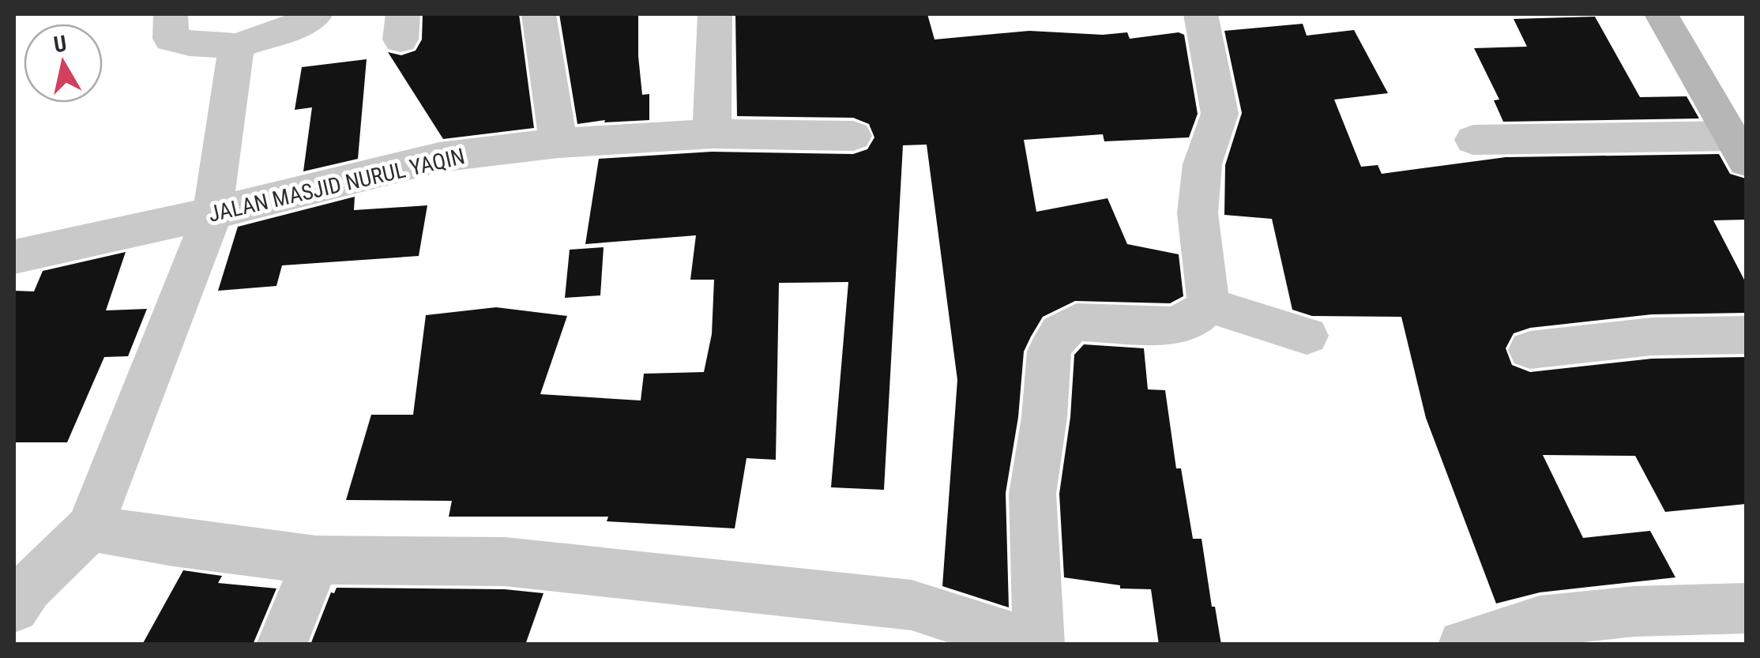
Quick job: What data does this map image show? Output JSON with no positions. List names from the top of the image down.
{
  "streets": {
    "street": ["JALAN MASJID NURUL YAQIN"]
  },
  "north": "top"
}
